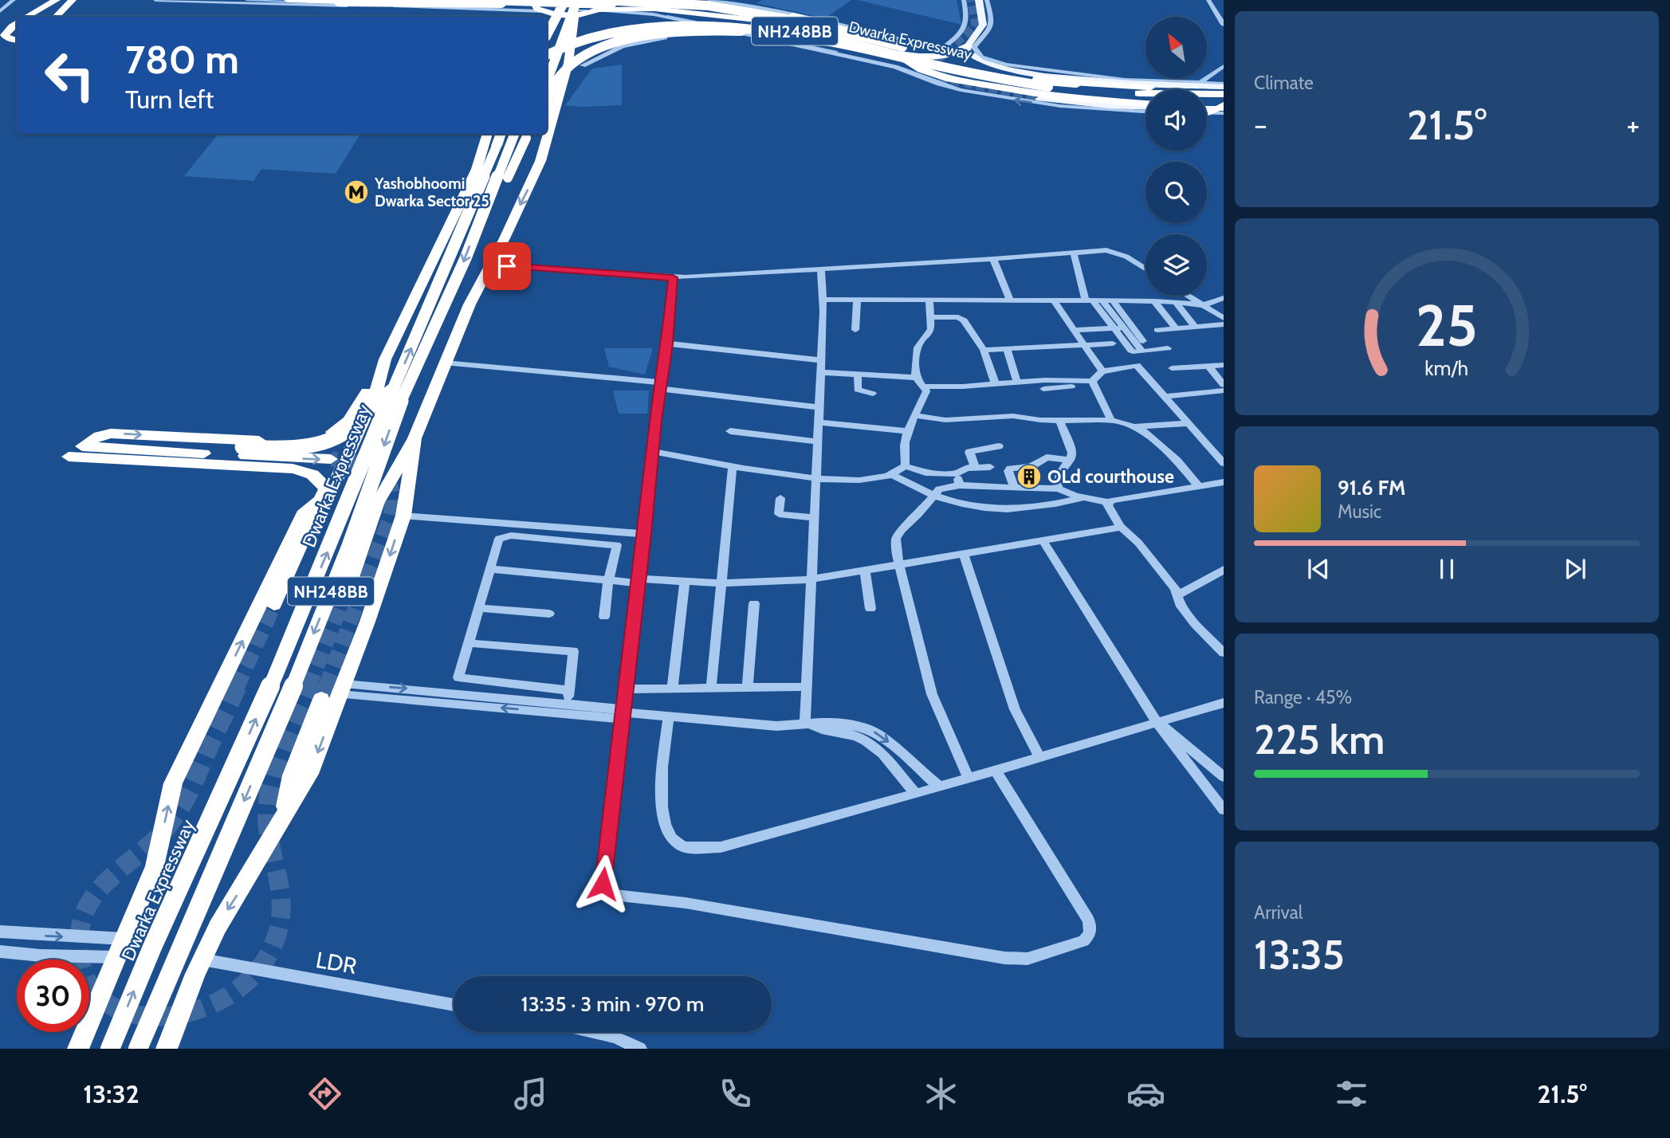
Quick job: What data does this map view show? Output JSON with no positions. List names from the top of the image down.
{
  "streets": {
    "highway": ["NH248BB", "Dwarka Expressway"],
    "street": ["LDR"]
  },
  "places": {
    "metro station": ["Yashobhoomi Dwarka Sector 25"],
    "building": ["OLd courthouse"]
  },
  "north": "top left",
  "page": {
    "tile": [
      "Climate",
      ["Range · 45%", "225 km"],
      ["Arrival", "13:35"]
    ],
    "turn": ["780 m", "Turn left"],
    "heat": ["−", "21.5°", "+"],
    "song": ["91.6 FM", "Music"],
    "limit": "30",
    "trip": "13:35 · 3 min · 970 m",
    "tabs": ["13:32", "21.5°"],
    "gauge": ["25", "km/h"]
  }
}
